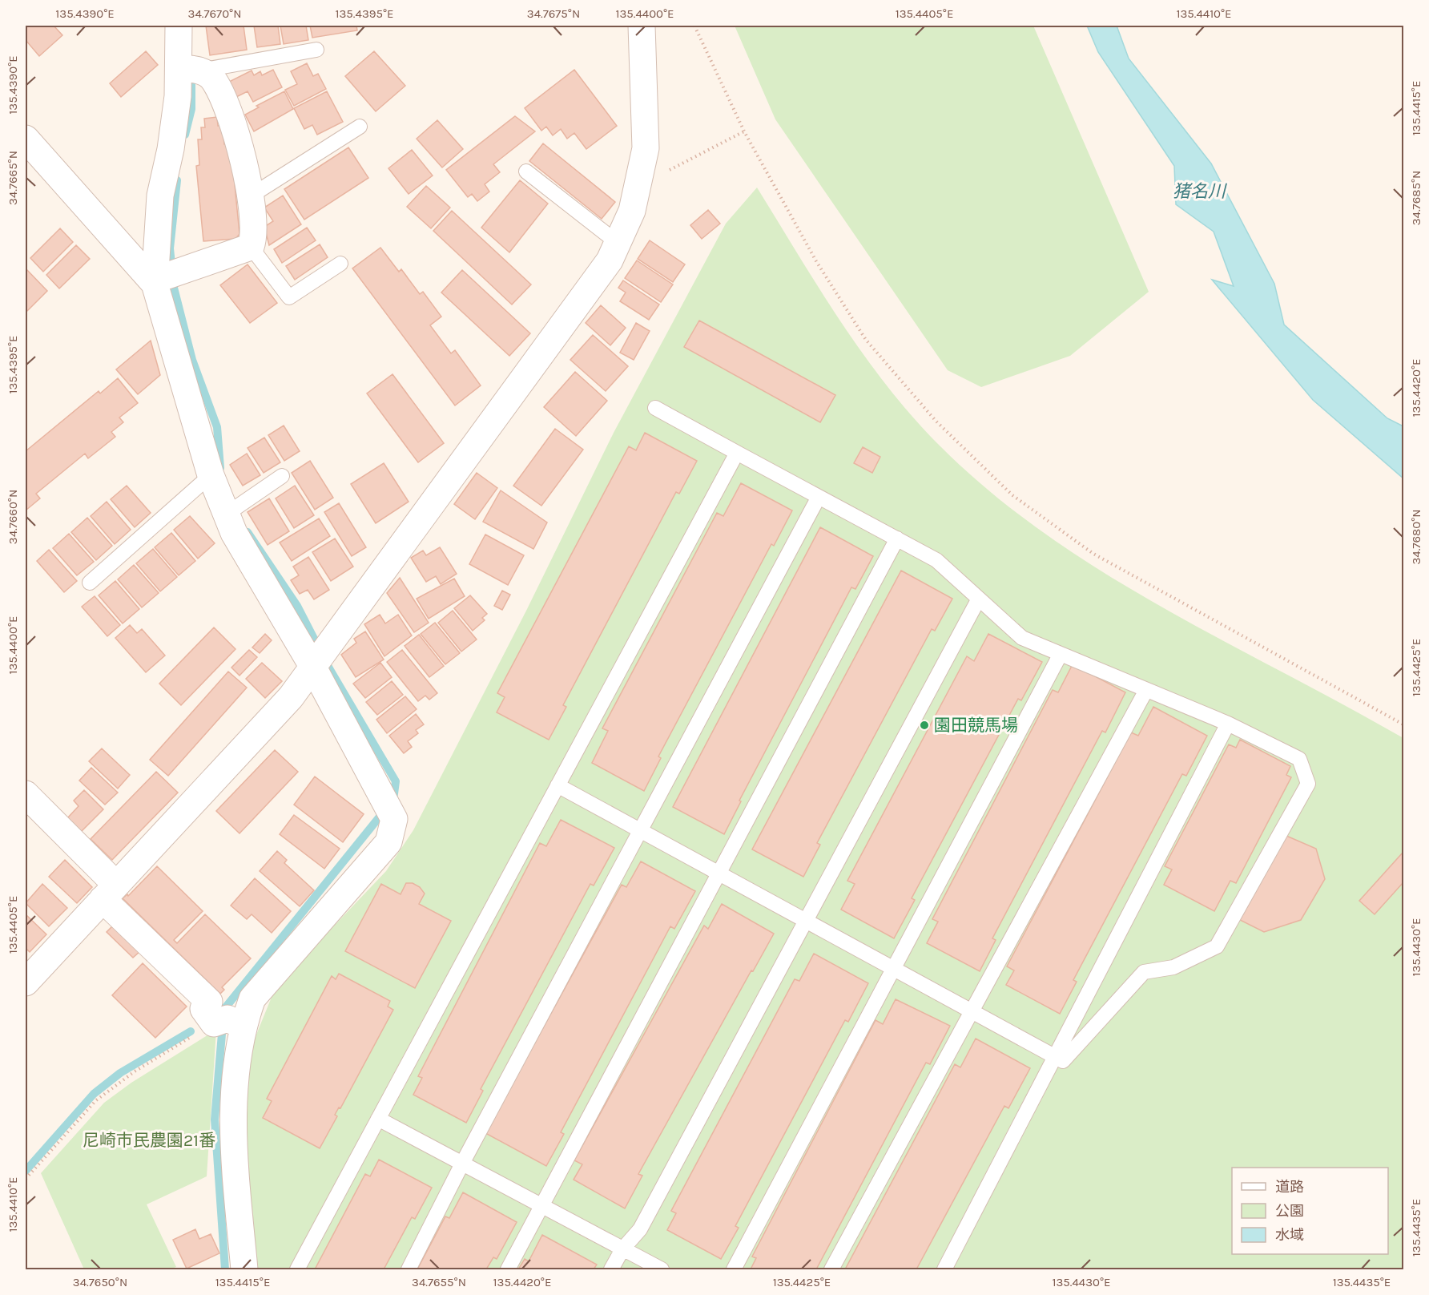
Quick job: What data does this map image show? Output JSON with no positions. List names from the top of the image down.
{
  "water": ["猪名川"],
  "parks": ["尼崎市民農園21番"],
  "places": ["園田競馬場"],
  "legend": ["道路", "公園", "水域"],
  "coordinates": [
    "135.4390°E",
    "34.7670°N",
    "135.4395°E",
    "34.7675°N",
    "135.4400°E",
    "135.4405°E",
    "135.4410°E",
    "135.4415°E",
    "34.7665°N",
    "34.7685°N",
    "135.4420°E",
    "34.7660°N",
    "34.7680°N",
    "135.4425°E",
    "135.4430°E",
    "135.4435°E",
    "34.7650°N",
    "34.7655°N"
  ]
}
